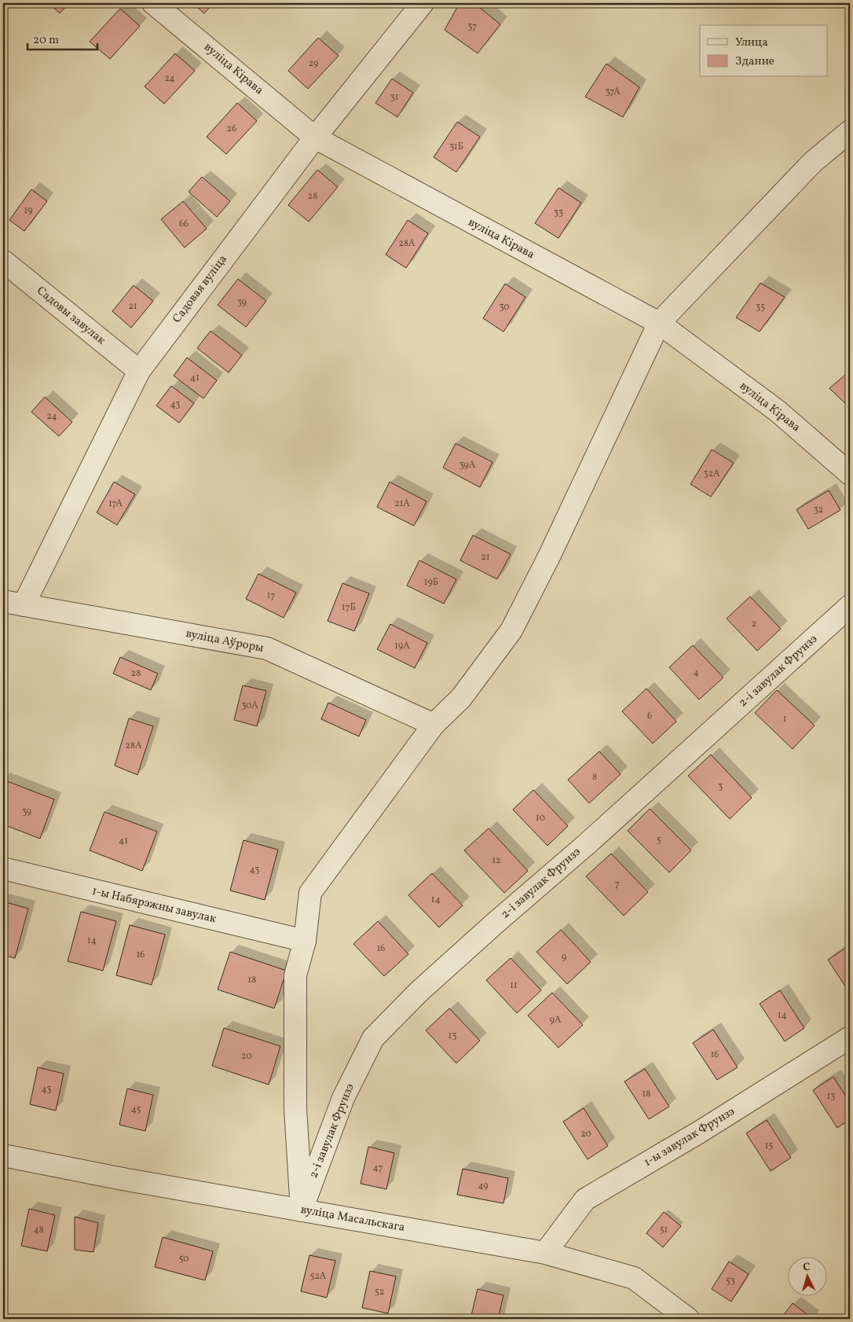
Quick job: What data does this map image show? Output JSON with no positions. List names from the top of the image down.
{
  "streets": {
    "street": [
      "вуліца Кірава",
      "Садовая вуліца",
      "Садовы завулак",
      "вуліца Аўроры",
      "2-і завулак Фрунзэ",
      "1-ы Набярэжны завулак",
      "1-ы завулак Фрунзэ",
      "вуліца Масальскага"
    ]
  },
  "crossings": [
    ["вуліца Кірава", "Садовая вуліца"],
    ["Садовая вуліца", "Садовы завулак"],
    ["Садовая вуліца", "вуліца Аўроры"],
    ["2-і завулак Фрунзэ", "вуліца Масальскага"],
    ["1-ы завулак Фрунзэ", "вуліца Масальскага"]
  ],
  "house_numbers": [
    "37",
    "29",
    "24",
    "37А",
    "31",
    "26",
    "31Б",
    "28",
    "19",
    "33",
    "66",
    "28А",
    "39",
    "21",
    "30",
    "35",
    "41",
    "43",
    "24",
    "39А",
    "32А",
    "17А",
    "21А",
    "32",
    "21",
    "19Б",
    "17",
    "17Б",
    "2",
    "19А",
    "4",
    "28",
    "30А",
    "6",
    "1",
    "28А",
    "8",
    "3",
    "39",
    "10",
    "5",
    "41",
    "12",
    "43",
    "7",
    "14",
    "14",
    "16",
    "16",
    "9",
    "18",
    "11",
    "14",
    "9А",
    "13",
    "16",
    "20",
    "43",
    "18",
    "13",
    "45",
    "20",
    "15",
    "47",
    "49",
    "48",
    "51",
    "50",
    "52А",
    "53",
    "52"
  ],
  "legend": ["Улица", "Здание"],
  "scale_bar": "20 m",
  "north": "top"
}
